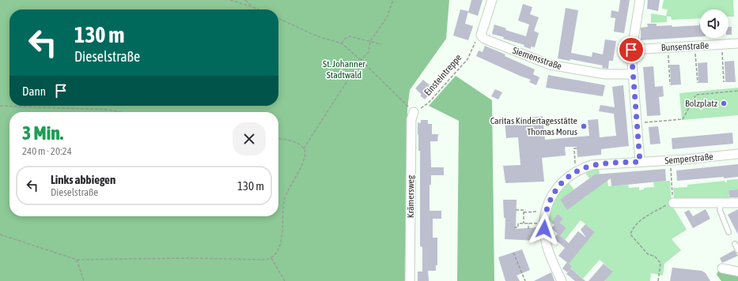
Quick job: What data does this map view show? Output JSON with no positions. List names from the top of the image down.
{
  "streets": {
    "street": [
      "Bunsenstraße",
      "Siemensstraße",
      "Semperstraße",
      "Krämersweg"
    ],
    "path": ["Einsteintreppe"]
  },
  "crossings": [
    ["Einsteintreppe", "Krämersweg"]
  ],
  "parks": ["St. Johanner Stadtwald"],
  "places": ["Bolzplatz", "Caritas Kindertagesstätte Thomas Morus"],
  "page": {
    "turn": ["130 m", "Dieselstraße"],
    "then": "Dann",
    "heading": ["3 Min.", "240 m · 20:24"],
    "list": [
      {
        "name": "Links abbiegen",
        "note": "Dieselstraße",
        "value": "130 m"
      }
    ]
  }
}
